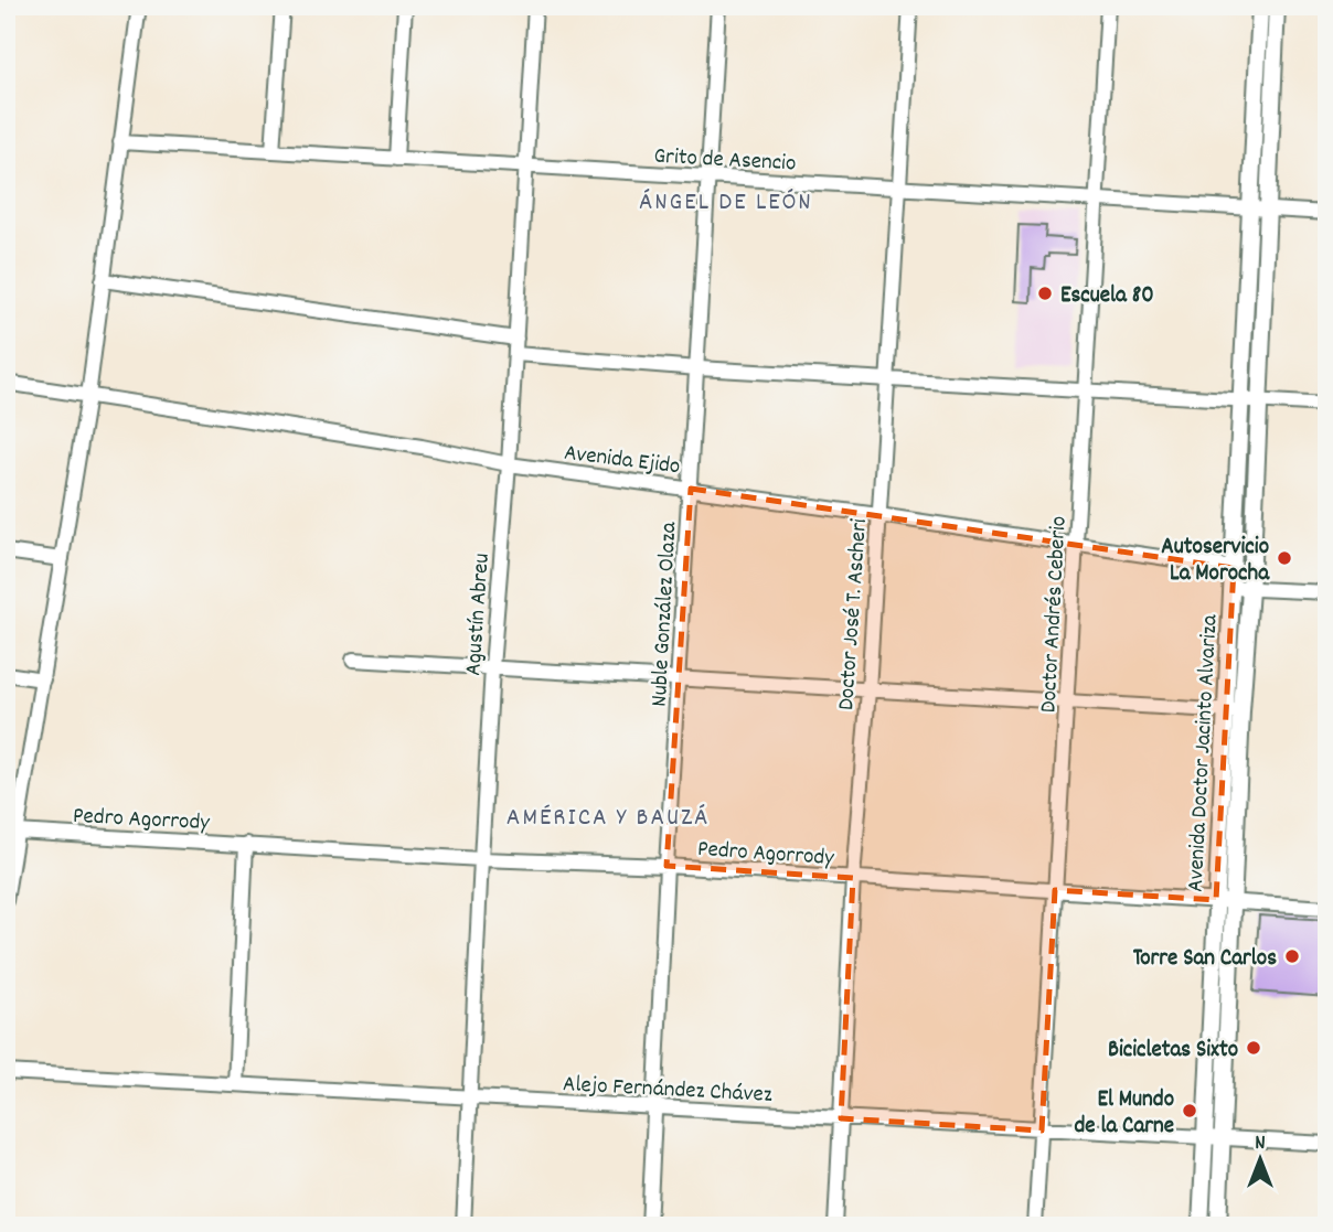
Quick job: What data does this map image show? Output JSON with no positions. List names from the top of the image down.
{
  "streets": {
    "main road": ["Avenida Doctor Jacinto Alvariza"],
    "street": [
      "Grito de Asencio",
      "Avenida Ejido",
      "Agustín Abreu",
      "Nuble González Olaza",
      "Doctor José T. Ascheri",
      "Doctor Andrés Ceberio",
      "Pedro Agorrody",
      "Alejo Fernández Chávez"
    ]
  },
  "crossings": [
    ["Grito de Asencio", "Agustín Abreu"],
    ["Grito de Asencio", "Nuble González Olaza"],
    ["Grito de Asencio", "Doctor José T. Ascheri"],
    ["Grito de Asencio", "Doctor Andrés Ceberio"],
    ["Grito de Asencio", "Avenida Doctor Jacinto Alvariza"],
    ["Avenida Ejido", "Agustín Abreu"],
    ["Avenida Ejido", "Nuble González Olaza"],
    ["Avenida Ejido", "Doctor José T. Ascheri"],
    ["Avenida Ejido", "Doctor Andrés Ceberio"],
    ["Avenida Ejido", "Avenida Doctor Jacinto Alvariza"],
    ["Agustín Abreu", "Pedro Agorrody"],
    ["Agustín Abreu", "Alejo Fernández Chávez"],
    ["Nuble González Olaza", "Pedro Agorrody"],
    ["Nuble González Olaza", "Alejo Fernández Chávez"],
    ["Doctor José T. Ascheri", "Pedro Agorrody"],
    ["Doctor José T. Ascheri", "Alejo Fernández Chávez"],
    ["Doctor Andrés Ceberio", "Pedro Agorrody"],
    ["Doctor Andrés Ceberio", "Alejo Fernández Chávez"],
    ["Avenida Doctor Jacinto Alvariza", "Pedro Agorrody"],
    ["Avenida Doctor Jacinto Alvariza", "Alejo Fernández Chávez"]
  ],
  "districts": ["ÁNGEL DE LEÓN", "AMÉRICA Y BAUZÁ"],
  "places": [
    "Escuela 80",
    "Autoservicio La Morocha",
    "Torre San Carlos",
    "Bicicletas Sixto",
    "El Mundo de la Carne"
  ],
  "north": "top"
}
